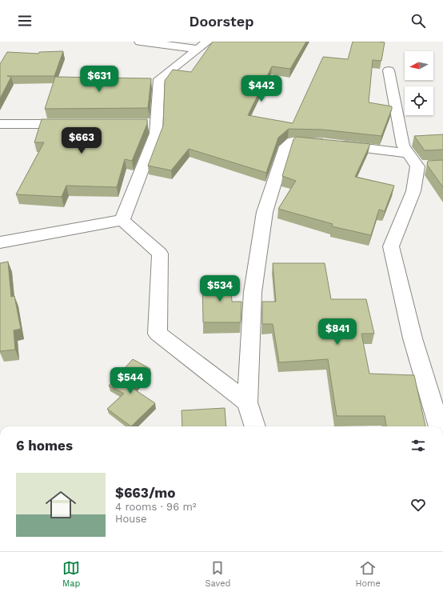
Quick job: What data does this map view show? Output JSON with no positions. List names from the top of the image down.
{
  "north": "left",
  "page": {
    "header": "Doorstep",
    "price": [
      "$631",
      "$442",
      "$663",
      "$534",
      "$841",
      "$544"
    ],
    "heading": "6 homes",
    "list": [
      {
        "name": "$663/mo",
        "note": "4 rooms · 96 m² · House"
      }
    ],
    "tabs": ["Map", "Saved", "Home"]
  }
}
